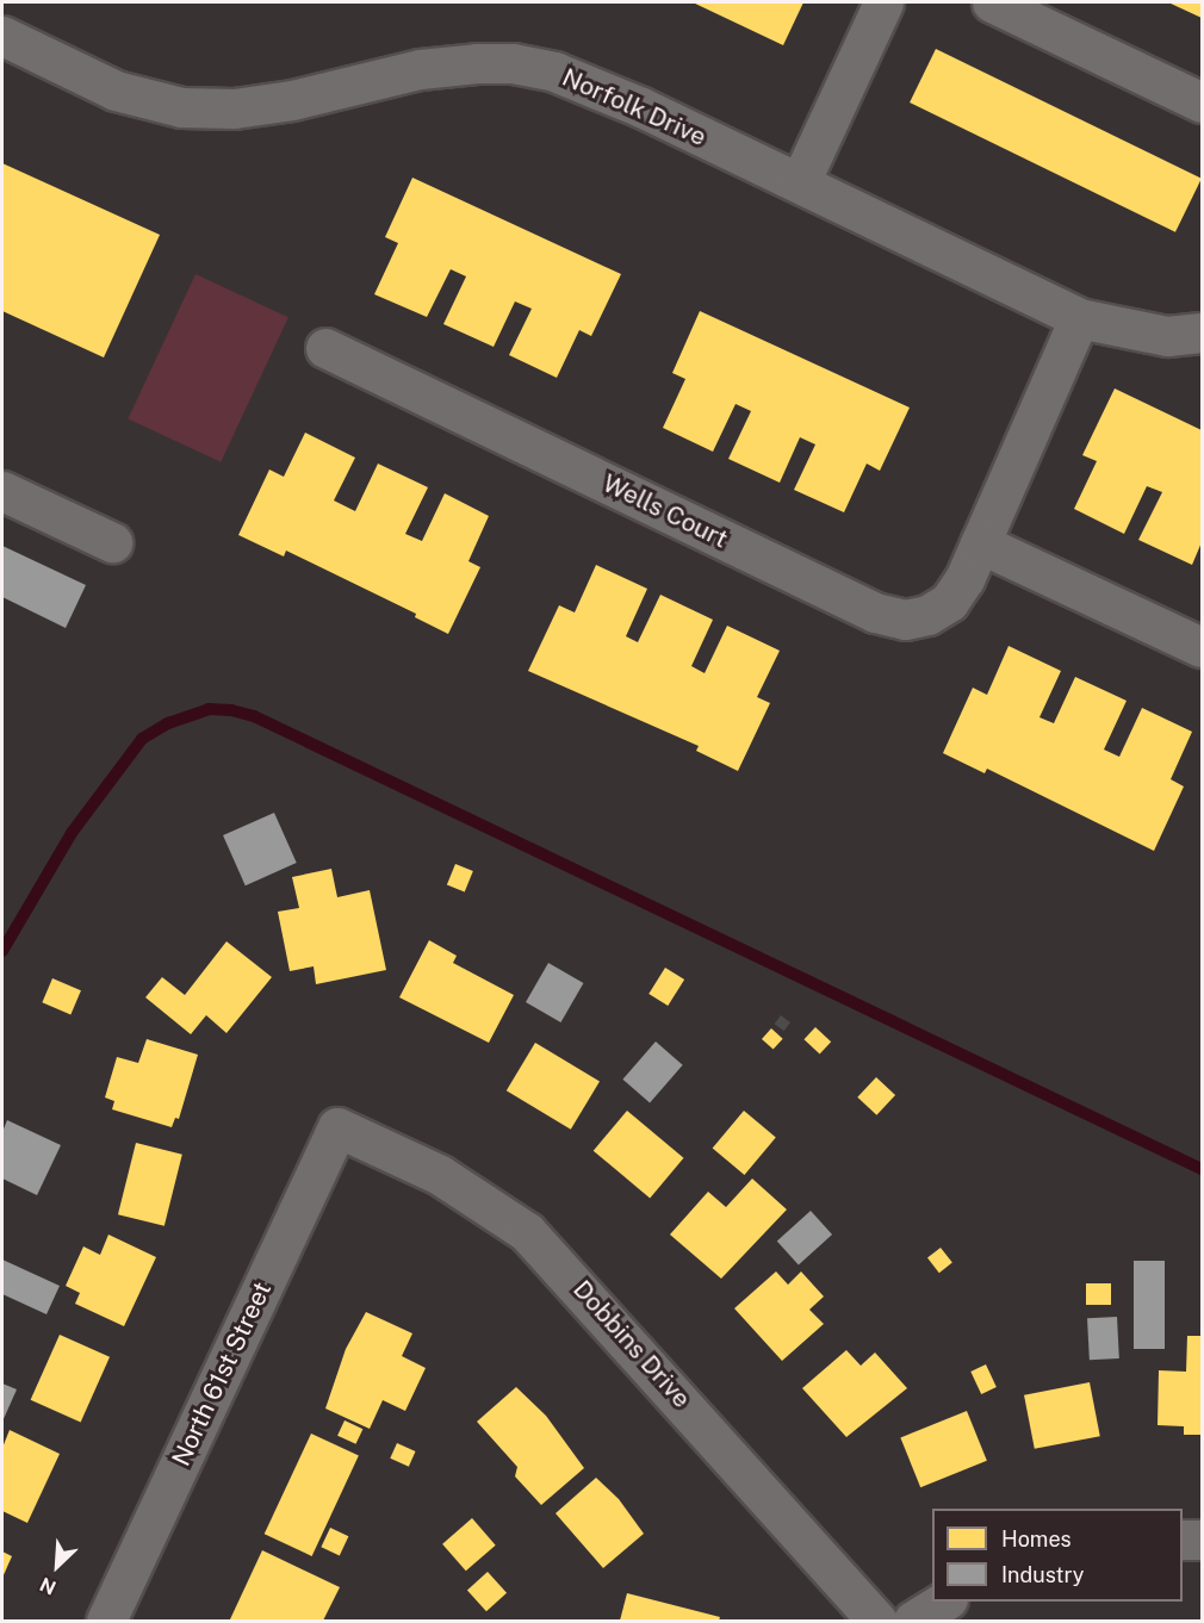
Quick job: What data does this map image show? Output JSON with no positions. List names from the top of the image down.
{
  "streets": {
    "street": [
      "Norfolk Drive",
      "Wells Court",
      "Dobbins Drive",
      "North 61st Street"
    ]
  },
  "crossings": [
    ["Norfolk Drive", "Wells Court"],
    ["Dobbins Drive", "North 61st Street"]
  ],
  "legend": ["Homes", "Industry"],
  "north": "bottom left"
}
